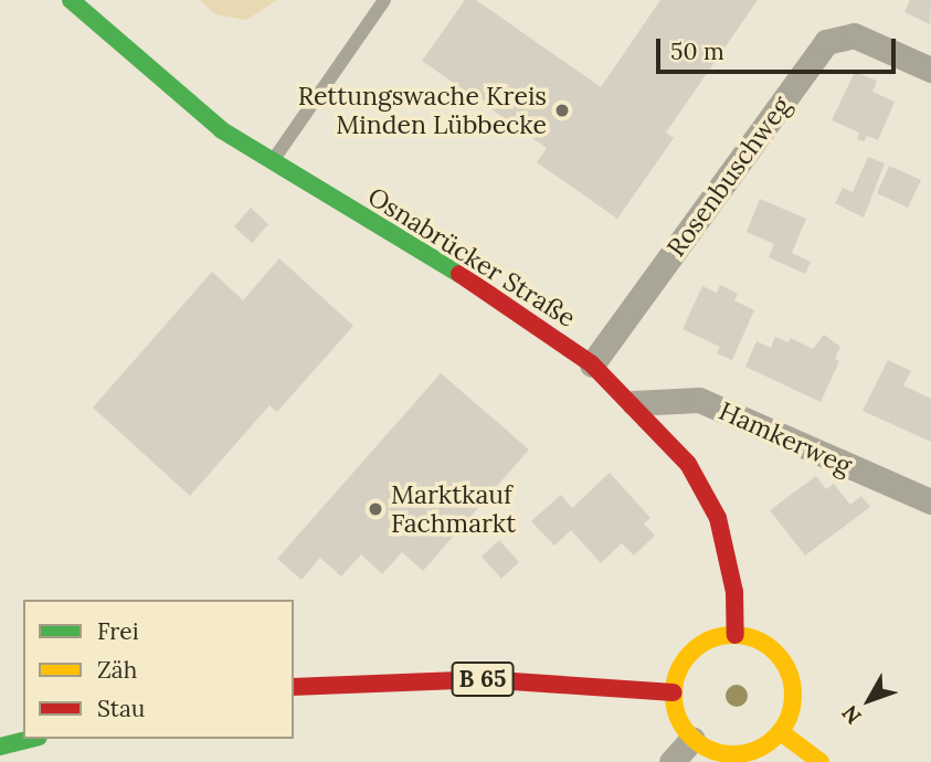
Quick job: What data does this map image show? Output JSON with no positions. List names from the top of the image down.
{
  "streets": {
    "street": [
      "Rosenbuschweg",
      "Osnabrücker Straße",
      "Hamkerweg",
      "B 65"
    ]
  },
  "crossings": [
    ["Rosenbuschweg", "Osnabrücker Straße"],
    ["Osnabrücker Straße", "Hamkerweg"],
    ["Osnabrücker Straße", "B 65"]
  ],
  "places": ["Rettungswache Kreis Minden Lübbecke", "Marktkauf Fachmarkt"],
  "legend": ["Frei", "Zäh", "Stau"],
  "scale_bar": "50 m",
  "north": "bottom left"
}
